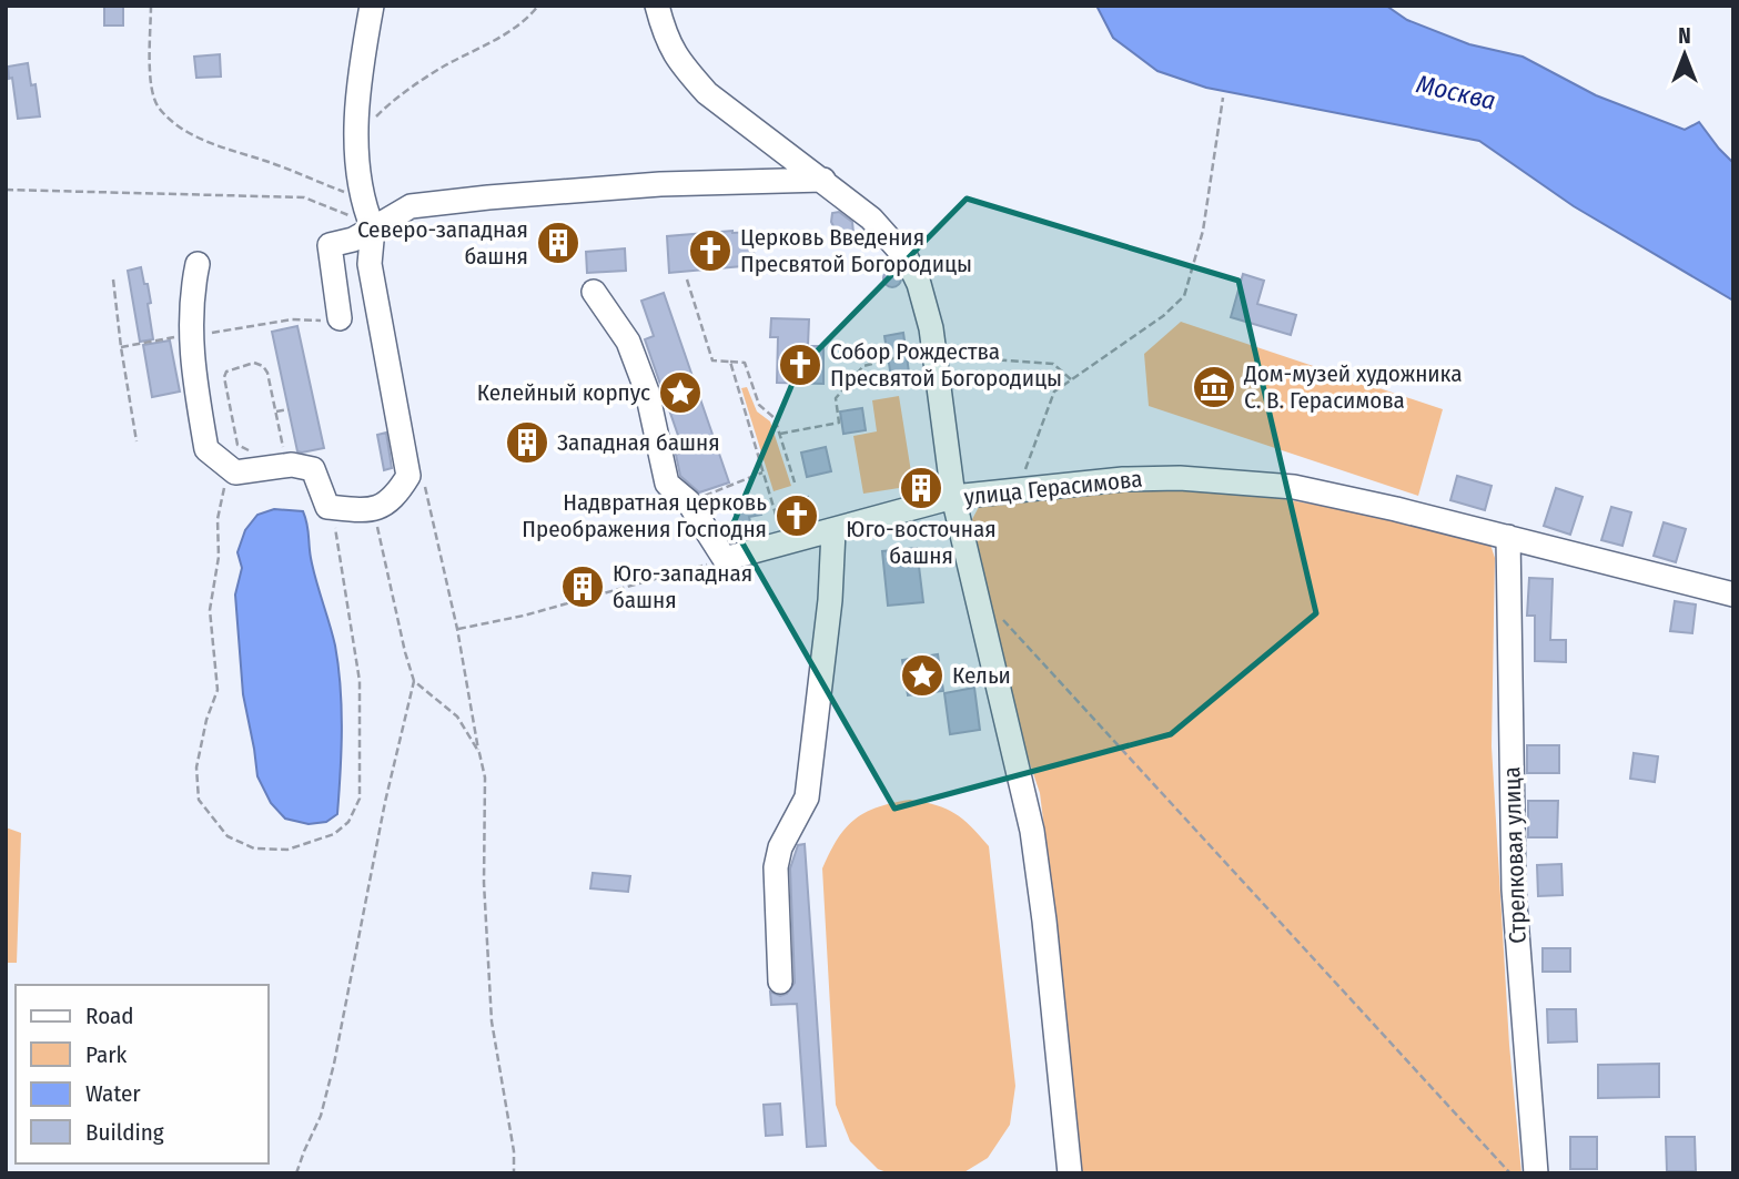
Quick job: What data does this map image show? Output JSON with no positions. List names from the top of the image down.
{
  "streets": {
    "street": ["улица Герасимова", "Стрелковая улица"]
  },
  "crossings": [
    ["улица Герасимова", "Стрелковая улица"]
  ],
  "water": ["Москва"],
  "places": {
    "building": [
      "Северо-западная башня",
      "Западная башня",
      "Юго-восточная башня",
      "Юго-западная башня"
    ],
    "church": ["Церковь Введения Пресвятой Богородицы", "Собор Рождества Пресвятой Богородицы", "Надвратная церковь Преображения Господня"],
    "museum": ["Дом-музей художника С. В. Герасимова"],
    "place": ["Келейный корпус", "Кельи"]
  },
  "legend": [
    "Road",
    "Park",
    "Water",
    "Building"
  ],
  "north": "top"
}
